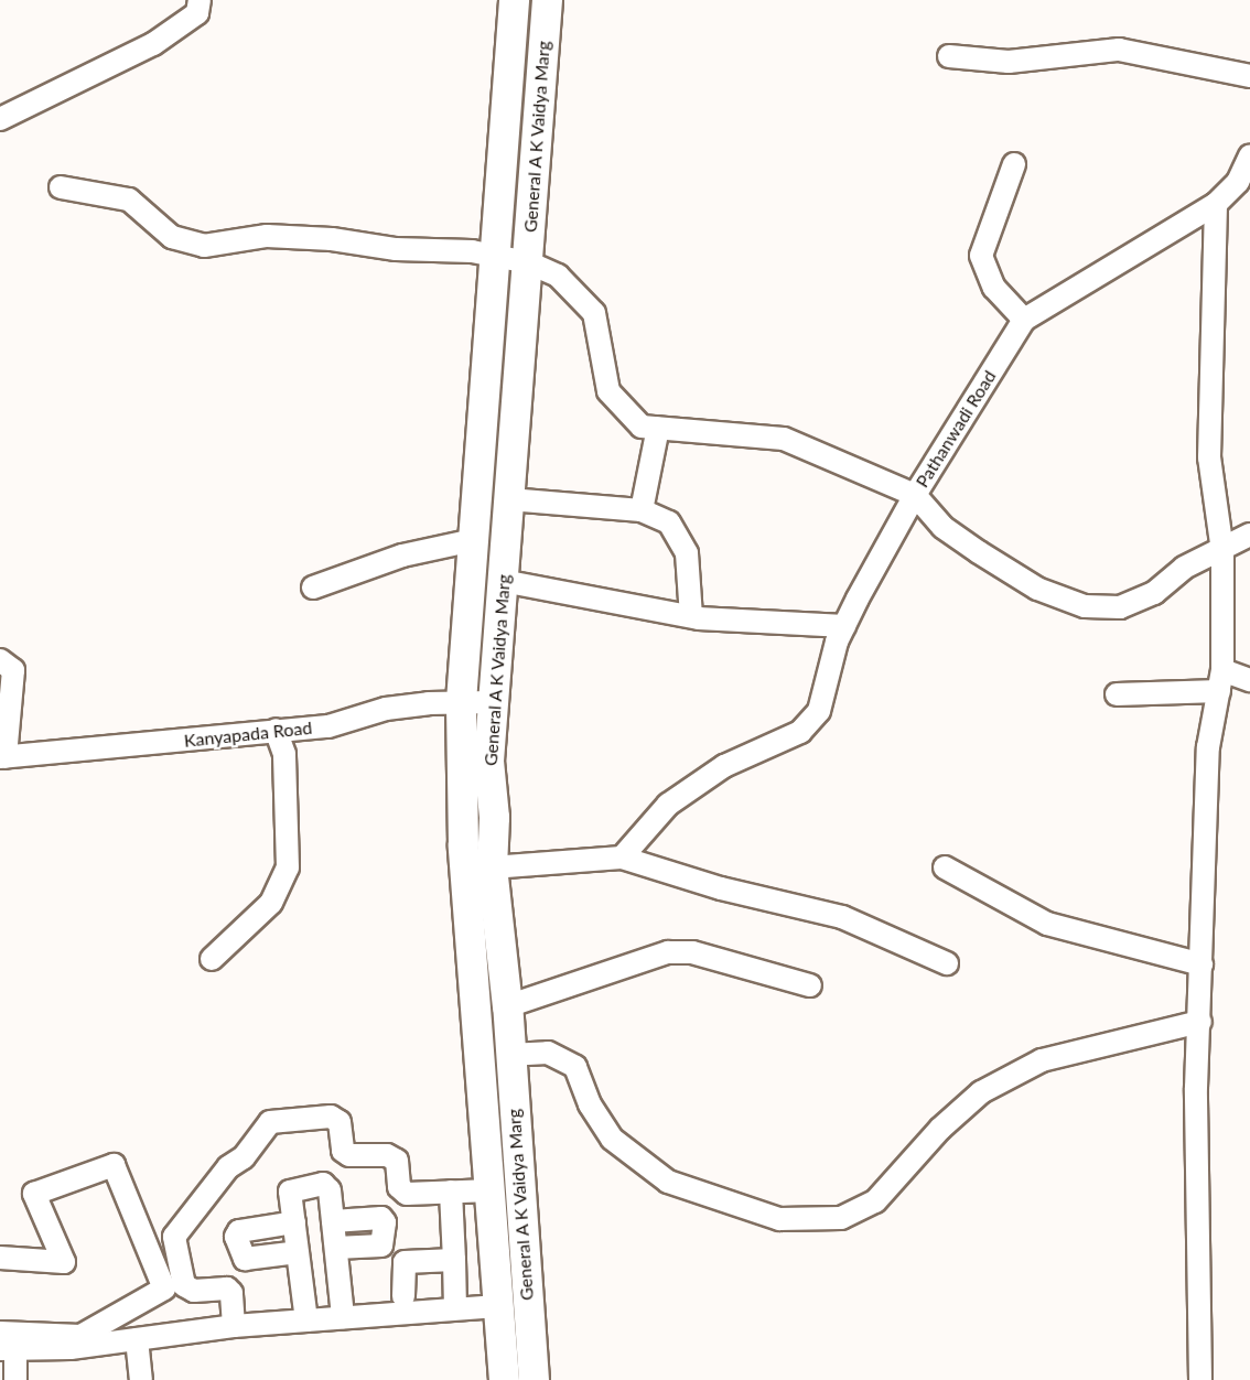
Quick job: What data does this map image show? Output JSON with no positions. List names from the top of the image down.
{
  "streets": {
    "main road": ["General A K Vaidya Marg"],
    "street": ["Pathanwadi Road", "Kanyapada Road"]
  },
  "crossings": [
    ["General A K Vaidya Marg", "Pathanwadi Road"],
    ["General A K Vaidya Marg", "Kanyapada Road"]
  ]
}
